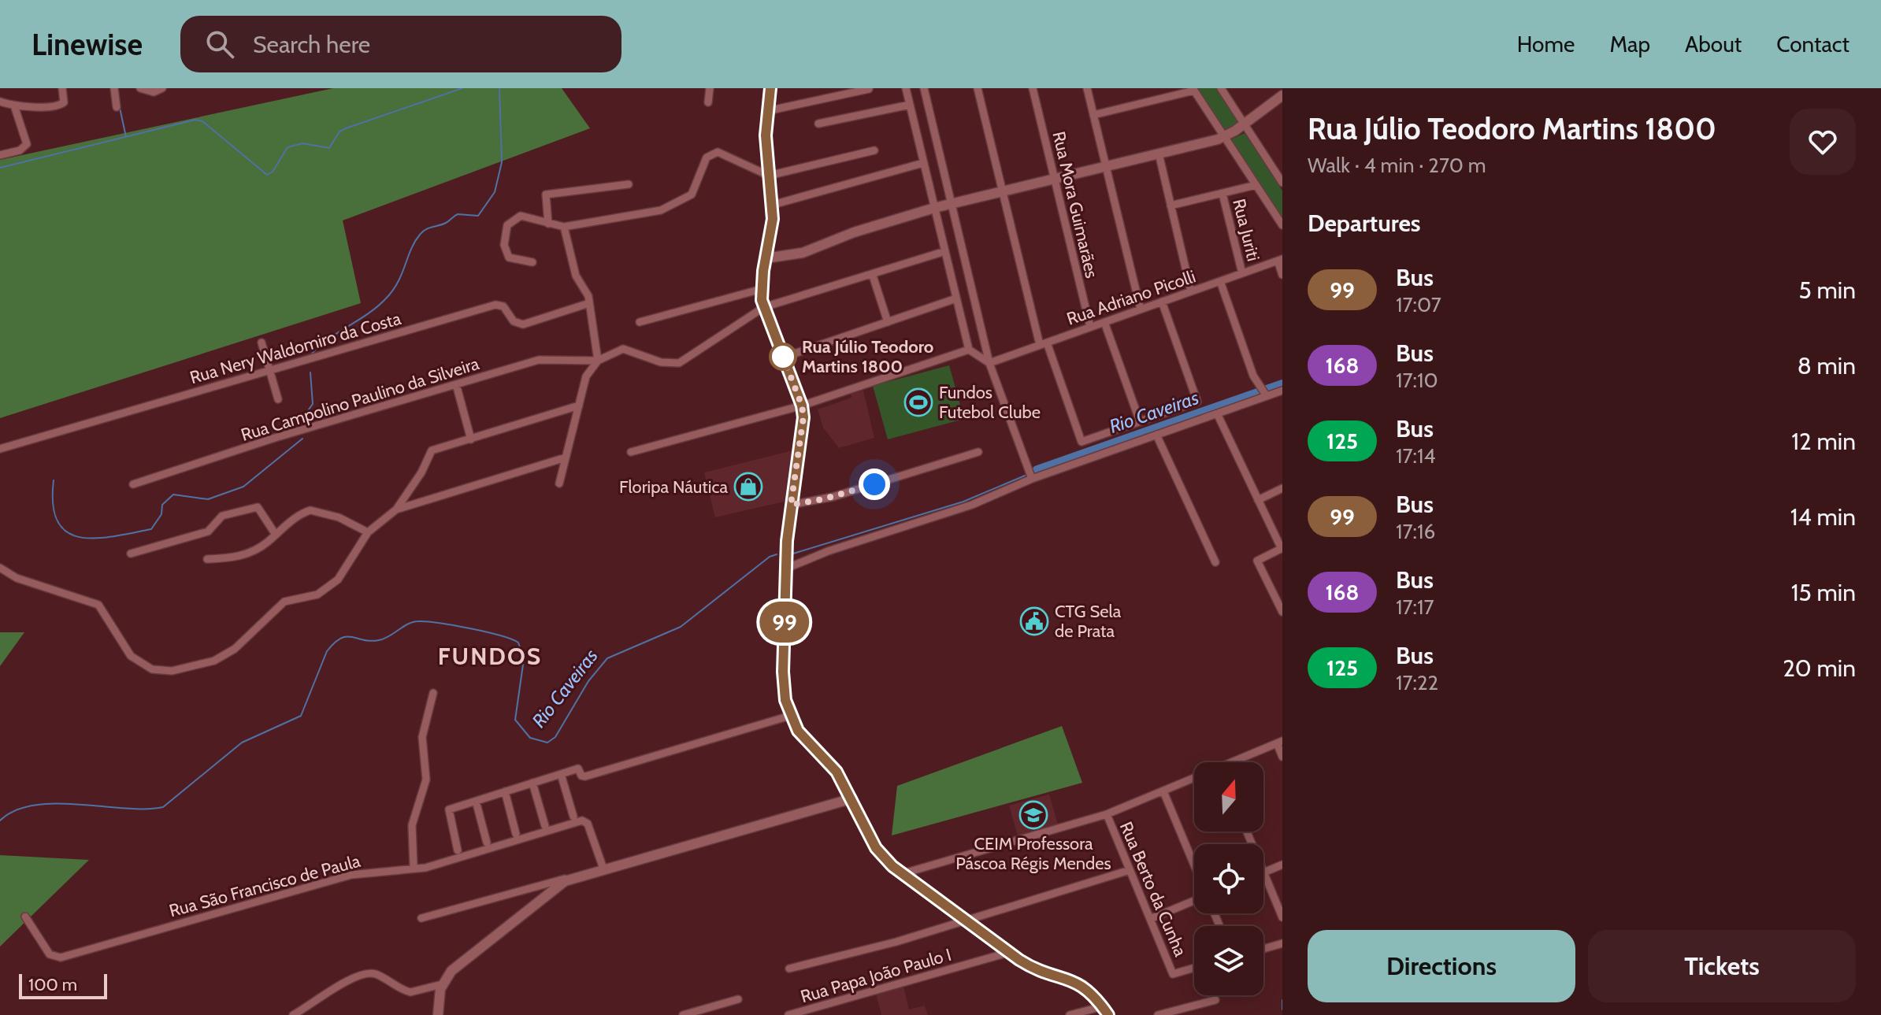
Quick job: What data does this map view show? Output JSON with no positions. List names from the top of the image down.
{
  "streets": {
    "street": [
      "Rua Mora Guimarães",
      "Rua Juriti",
      "Rua Adriano Picolli",
      "Rua Nery Waldomiro da Costa",
      "Rua Campolino Paulino da Silveira",
      "Rua São Francisco de Paula",
      "Rua Berto da Cunha",
      "Rua Papa João Paulo I"
    ]
  },
  "crossings": [
    ["Rua Mora Guimarães", "Rua Adriano Picolli"],
    ["Rua Juriti", "Rua Adriano Picolli"]
  ],
  "districts": ["FUNDOS"],
  "water": ["Rio Caveiras"],
  "places": {
    "other": ["Rua Júlio Teodoro Martins 1800"],
    "sports": ["Fundos Futebol Clube"],
    "shop": ["Floripa Náutica"],
    "public building": ["CTG Sela de Prata"],
    "school or university": ["CEIM Professora Páscoa Régis Mendes"]
  },
  "lines": ["bus line 99"],
  "scale_bar": "100 m",
  "north": "top",
  "page": {
    "header": "Linewise",
    "search": "Search here",
    "nav": [
      "Home",
      "Map",
      "About",
      "Contact"
    ],
    "on_map": "99",
    "heading": [
      ["Rua Júlio Teodoro Martins 1800", "Walk · 4 min · 270 m"],
      "Departures"
    ],
    "list": [
      {
        "mark": "99",
        "name": "Bus",
        "note": "17:07",
        "value": "5 min"
      },
      {
        "mark": "168",
        "name": "Bus",
        "note": "17:10",
        "value": "8 min"
      },
      {
        "mark": "125",
        "name": "Bus",
        "note": "17:14",
        "value": "12 min"
      },
      {
        "mark": "99",
        "name": "Bus",
        "note": "17:16",
        "value": "14 min"
      },
      {
        "mark": "168",
        "name": "Bus",
        "note": "17:17",
        "value": "15 min"
      },
      {
        "mark": "125",
        "name": "Bus",
        "note": "17:22",
        "value": "20 min"
      }
    ],
    "buttons": ["Directions", "Tickets"],
    "scale": "100 m"
  }
}
